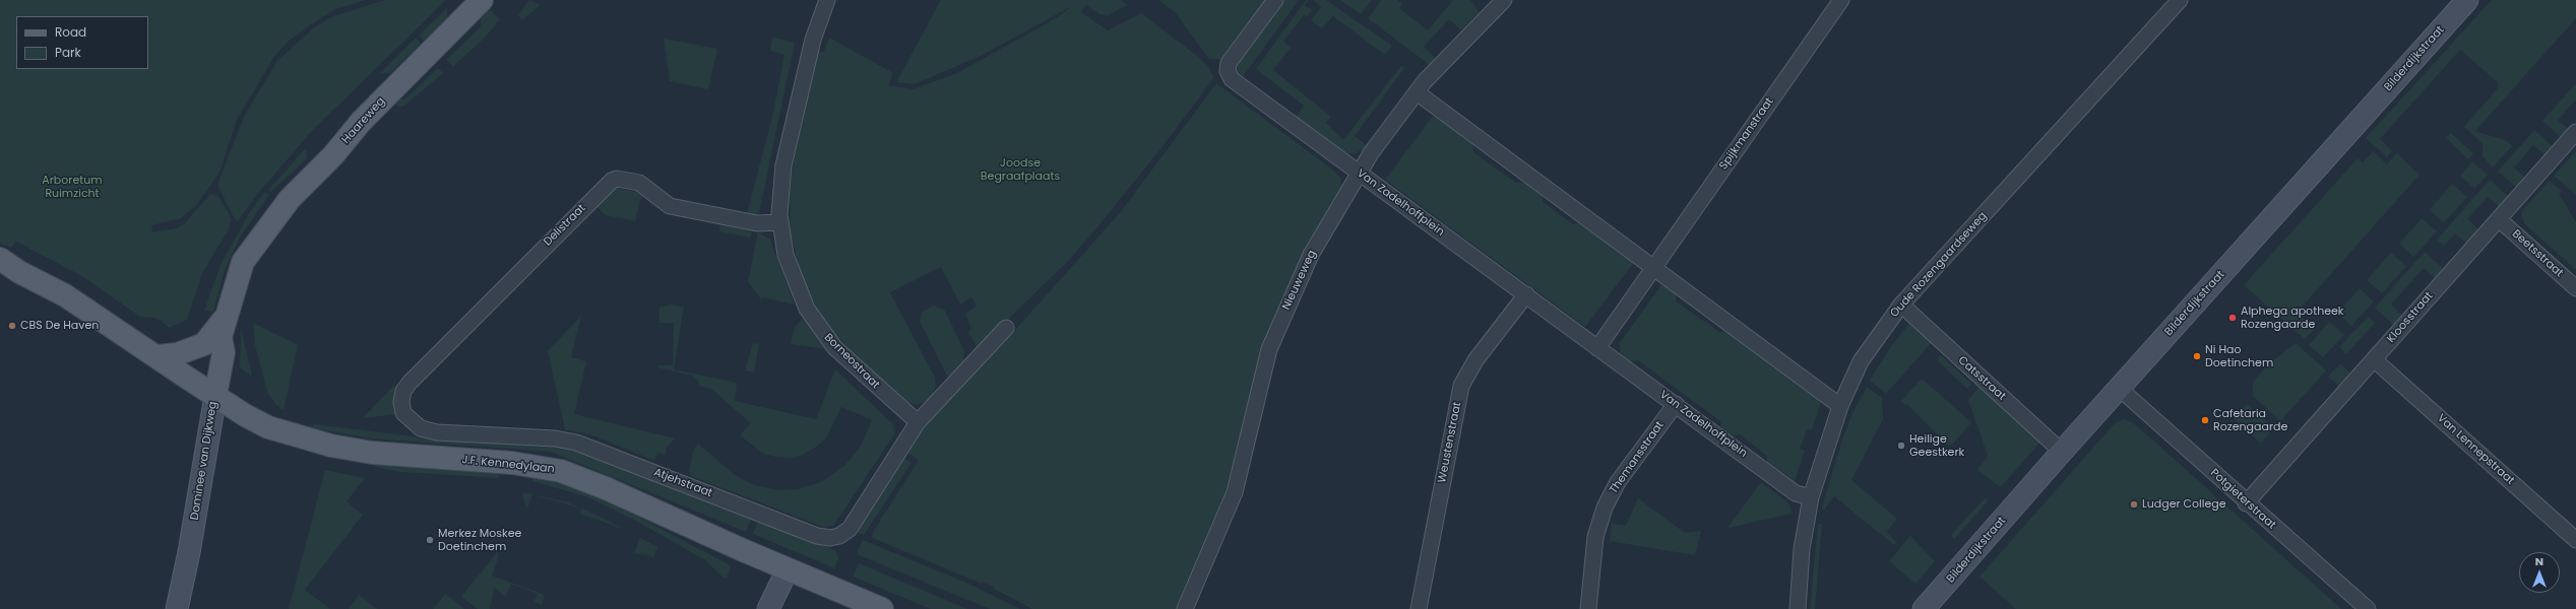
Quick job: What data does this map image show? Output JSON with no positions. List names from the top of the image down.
{
  "streets": {
    "main road": ["Haareweg", "Dominee van Dijkweg", "J.F. Kennedylaan"],
    "street": [
      "Bilderdijkstraat",
      "Spijkmanstraat",
      "Van Zadelhoffplein",
      "Delistraat",
      "Beetsstraat",
      "Oude Rozengaardseweg",
      "Nieuweweg",
      "Kloosstraat",
      "Borneostraat",
      "Catsstraat",
      "Weustenstraat",
      "Van Lennepstraat",
      "Themansstraat",
      "Atjehstraat",
      "Potgieterstraat"
    ]
  },
  "crossings": [
    ["Bilderdijkstraat", "Catsstraat"],
    ["Bilderdijkstraat", "Potgieterstraat"],
    ["Haareweg", "Dominee van Dijkweg"],
    ["Haareweg", "J.F. Kennedylaan"],
    ["Van Zadelhoffplein", "Oude Rozengaardseweg"],
    ["Van Zadelhoffplein", "Nieuweweg"],
    ["Van Zadelhoffplein", "Weustenstraat"],
    ["Van Zadelhoffplein", "Themansstraat"],
    ["Delistraat", "Borneostraat"],
    ["Delistraat", "Atjehstraat"],
    ["Beetsstraat", "Kloosstraat"],
    ["Oude Rozengaardseweg", "Catsstraat"],
    ["Kloosstraat", "Van Lennepstraat"],
    ["Kloosstraat", "Potgieterstraat"],
    ["Borneostraat", "Atjehstraat"],
    ["Dominee van Dijkweg", "J.F. Kennedylaan"]
  ],
  "parks": ["Joodse Begraafplaats", "Arboretum Ruimzicht"],
  "places": [
    "Alphega apotheek Rozengaarde",
    "CBS De Haven",
    "Ni Hao Doetinchem",
    "Cafetaria Rozengaarde",
    "Heilige Geestkerk",
    "Ludger College",
    "Merkez Moskee Doetinchem"
  ],
  "legend": ["Road", "Park"],
  "north": "top"
}
